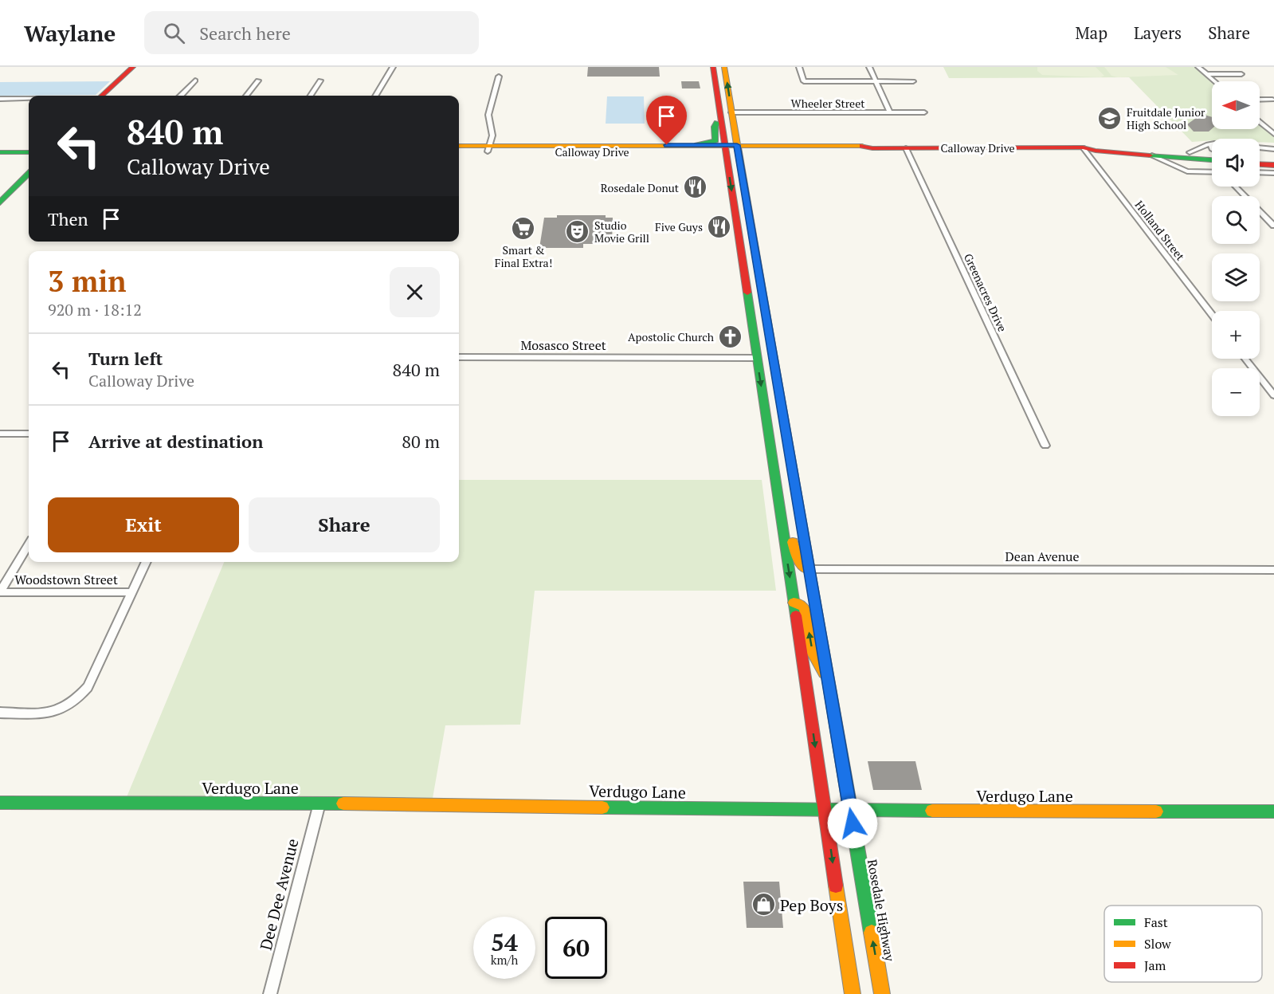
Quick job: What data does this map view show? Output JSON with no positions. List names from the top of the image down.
{
  "streets": {
    "main road": ["Calloway Drive", "Verdugo Lane", "Rosedale Highway"],
    "street": [
      "Wheeler Street",
      "Holland Street",
      "Greenacres Drive",
      "Mosasco Street",
      "Dean Avenue",
      "Woodstown Street",
      "Dee Dee Avenue"
    ]
  },
  "crossings": [
    ["Wheeler Street", "Rosedale Highway"],
    ["Calloway Drive", "Holland Street"],
    ["Calloway Drive", "Greenacres Drive"],
    ["Calloway Drive", "Rosedale Highway"],
    ["Mosasco Street", "Rosedale Highway"],
    ["Dean Avenue", "Rosedale Highway"],
    ["Verdugo Lane", "Dee Dee Avenue"],
    ["Verdugo Lane", "Rosedale Highway"]
  ],
  "places": {
    "school or university": ["Fruitdale Junior High School"],
    "restaurant": ["Rosedale Donut", "Five Guys"],
    "supermarket": ["Smart & Final Extra!"],
    "theatre": ["Studio Movie Grill"],
    "church": ["Apostolic Church"],
    "shop": ["Pep Boys"]
  },
  "legend": ["Fast", "Slow", "Jam"],
  "north": "left",
  "page": {
    "header": "Waylane",
    "search": "Search here",
    "nav": ["Map", "Layers", "Share"],
    "map_buttons": ["+", "−"],
    "turn": ["840 m", "Calloway Drive"],
    "then": "Then",
    "heading": ["3 min", "920 m · 18:12"],
    "list": [
      {
        "name": "Turn left",
        "note": "Calloway Drive",
        "value": "840 m"
      },
      {
        "name": "Arrive at destination",
        "value": "80 m"
      }
    ],
    "buttons": ["Exit", "Share"],
    "speed": "54 km/h",
    "limit": "60"
  }
}
